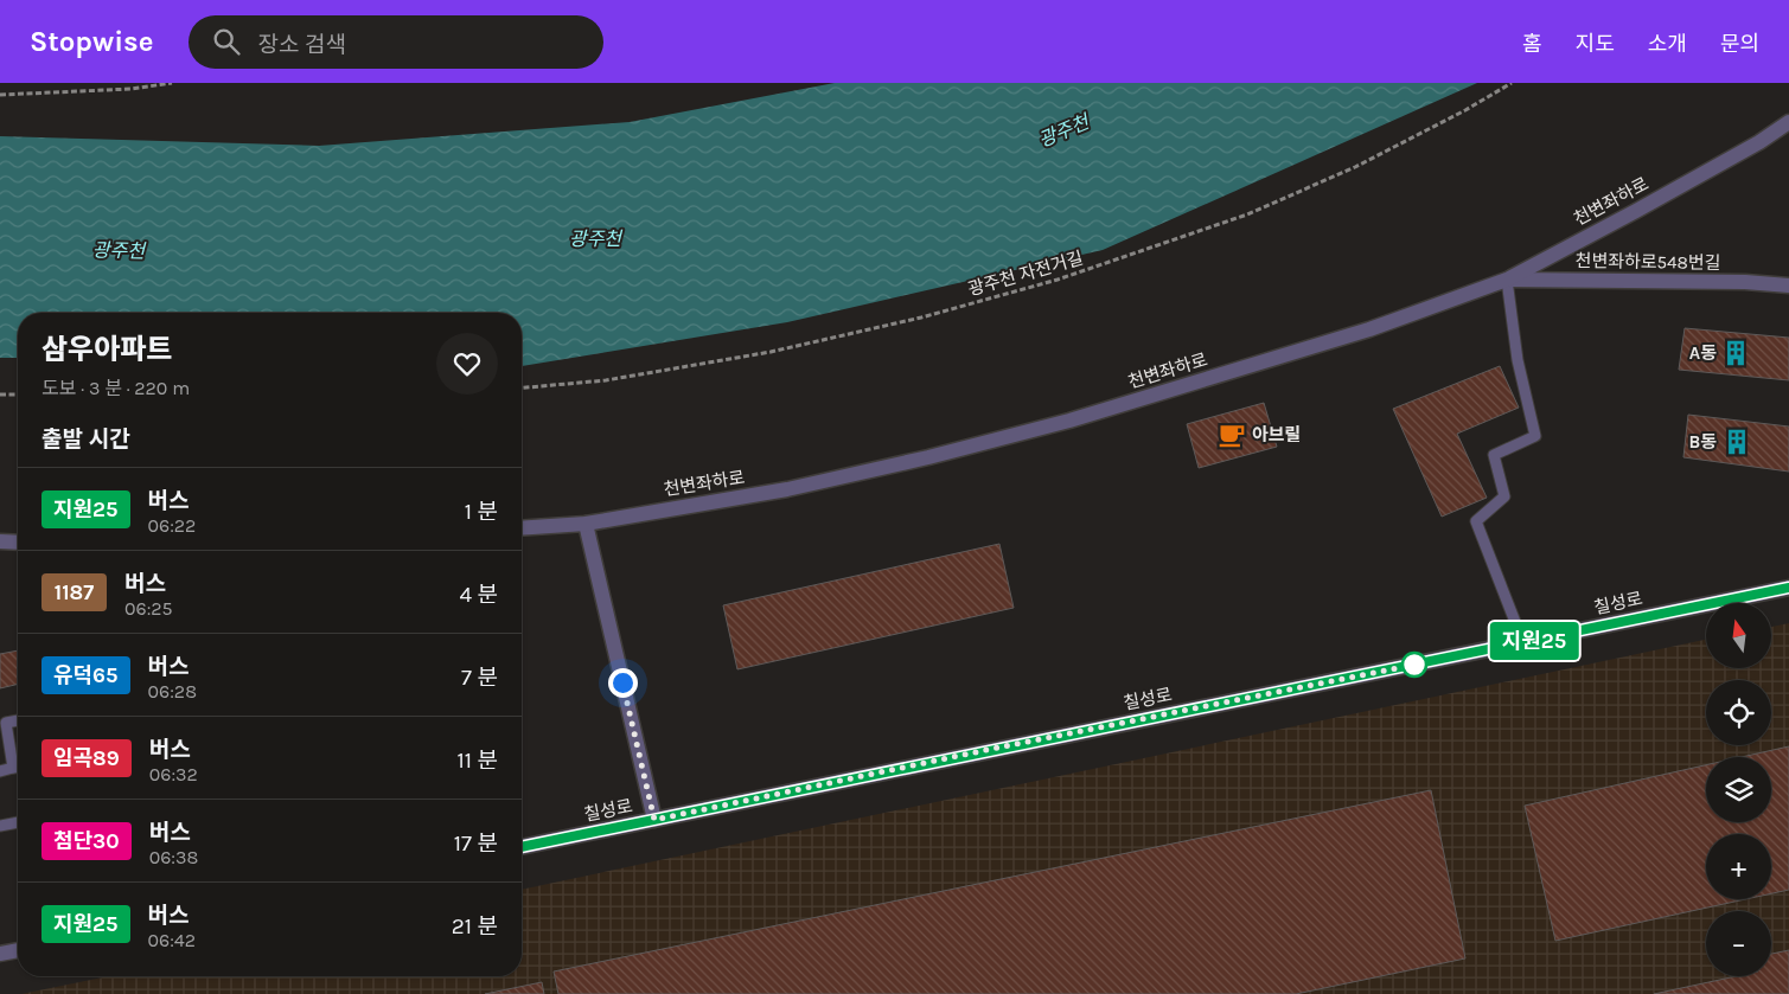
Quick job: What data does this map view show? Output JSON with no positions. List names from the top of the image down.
{
  "streets": {
    "street": ["천변좌하로", "천변좌하로548번길", "칠성로"],
    "path": ["광주천 자전거길"]
  },
  "crossings": [
    ["천변좌하로", "천변좌하로548번길"]
  ],
  "water": ["광주천"],
  "places": {
    "building": ["A동", "B동"],
    "cafe": ["아브릴"]
  },
  "lines": ["bus line 지원25"],
  "north": "top",
  "page": {
    "header": "Stopwise",
    "search": "장소 검색",
    "nav": [
      "홈",
      "지도",
      "소개",
      "문의"
    ],
    "on_map": "지원25",
    "heading": [
      ["삼우아파트", "도보 · 3 분 · 220 m"],
      "출발 시간"
    ],
    "list": [
      {
        "mark": "지원25",
        "name": "버스",
        "note": "06:22",
        "value": "1 분"
      },
      {
        "mark": "1187",
        "name": "버스",
        "note": "06:25",
        "value": "4 분"
      },
      {
        "mark": "유덕65",
        "name": "버스",
        "note": "06:28",
        "value": "7 분"
      },
      {
        "mark": "임곡89",
        "name": "버스",
        "note": "06:32",
        "value": "11 분"
      },
      {
        "mark": "첨단30",
        "name": "버스",
        "note": "06:38",
        "value": "17 분"
      },
      {
        "mark": "지원25",
        "name": "버스",
        "note": "06:42",
        "value": "21 분"
      }
    ],
    "map_buttons": ["+", "−"]
  }
}
